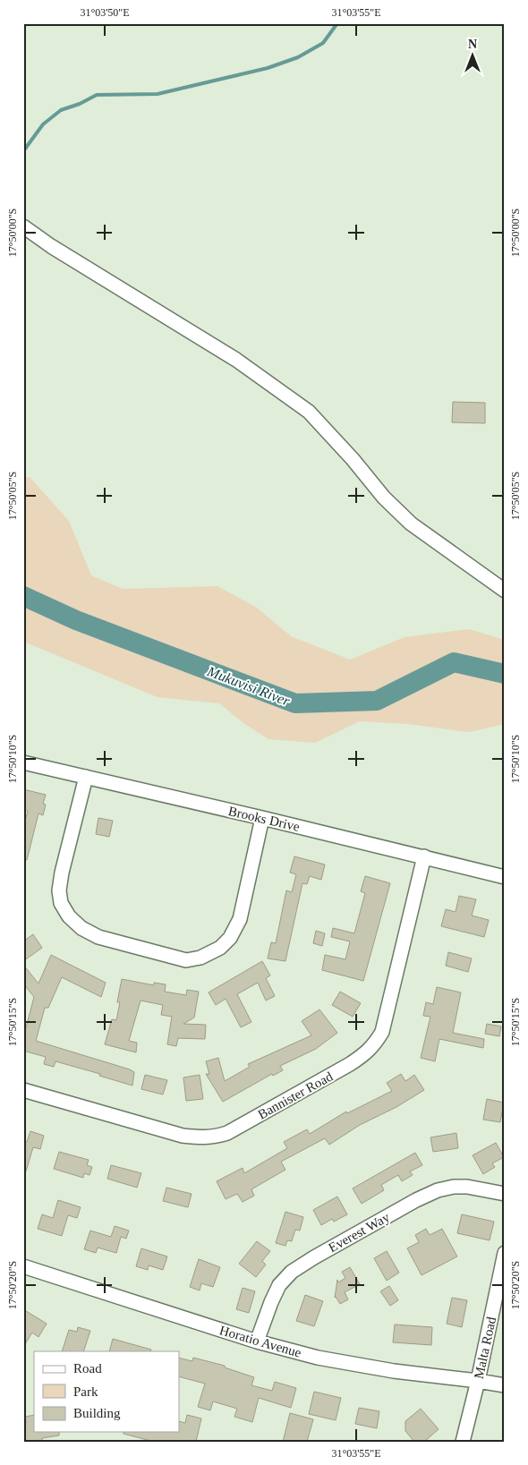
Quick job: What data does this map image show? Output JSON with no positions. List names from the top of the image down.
{
  "streets": {
    "street": [
      "Brooks Drive",
      "Bannister Road",
      "Everest Way",
      "Horatio Avenue",
      "Malta Road"
    ]
  },
  "crossings": [
    ["Brooks Drive", "Bannister Road"],
    ["Everest Way", "Horatio Avenue"],
    ["Horatio Avenue", "Malta Road"]
  ],
  "water": ["Mukuvisi River"],
  "legend": ["Road", "Park", "Building"],
  "north": "top",
  "coordinates": [
    "31°03'50\"E",
    "31°03'55\"E",
    "17°50'00\"S",
    "17°50'05\"S",
    "17°50'10\"S",
    "17°50'15\"S",
    "17°50'20\"S"
  ]
}
